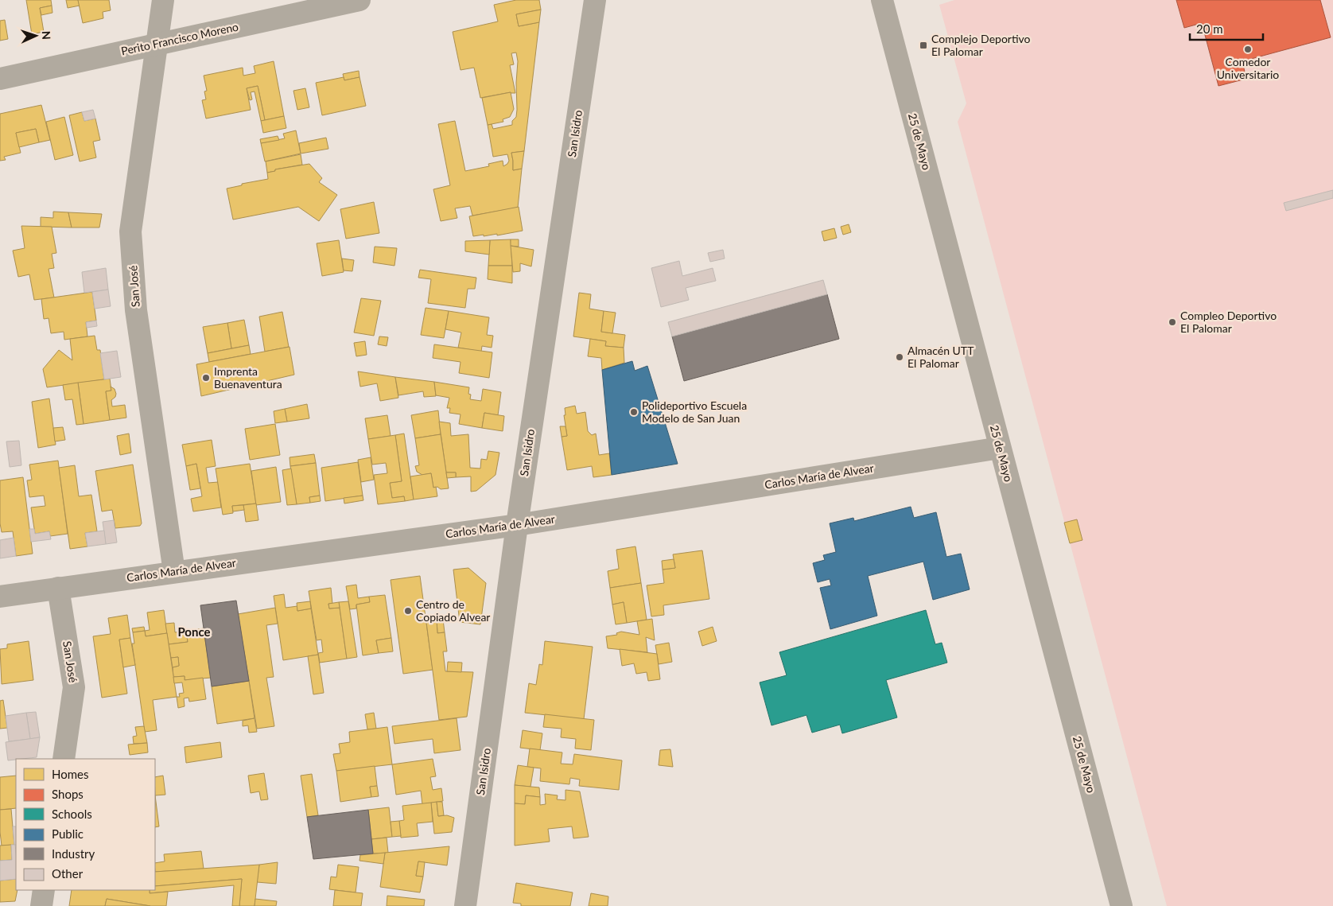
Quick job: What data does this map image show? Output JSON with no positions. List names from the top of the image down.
{
  "streets": {
    "street": [
      "Perito Francisco Moreno",
      "San Isidro",
      "25 de Mayo",
      "San José",
      "Carlos María de Alvear"
    ]
  },
  "crossings": [
    ["Perito Francisco Moreno", "San José"],
    ["San Isidro", "Carlos María de Alvear"],
    ["25 de Mayo", "Carlos María de Alvear"],
    ["San José", "Carlos María de Alvear"]
  ],
  "districts": ["Ponce"],
  "places": {
    "transit": ["Complejo Deportivo El Palomar"],
    "other": [
      "Comedor Universitario",
      "Compleo Deportivo El Palomar",
      "Almacén UTT El Palomar",
      "Imprenta Buenaventura",
      "Polideportivo Escuela Modelo de San Juan",
      "Centro de Copiado Alvear"
    ]
  },
  "legend": [
    "Homes",
    "Shops",
    "Schools",
    "Public",
    "Industry",
    "Other"
  ],
  "scale_bar": "20 m",
  "north": "right"
}
